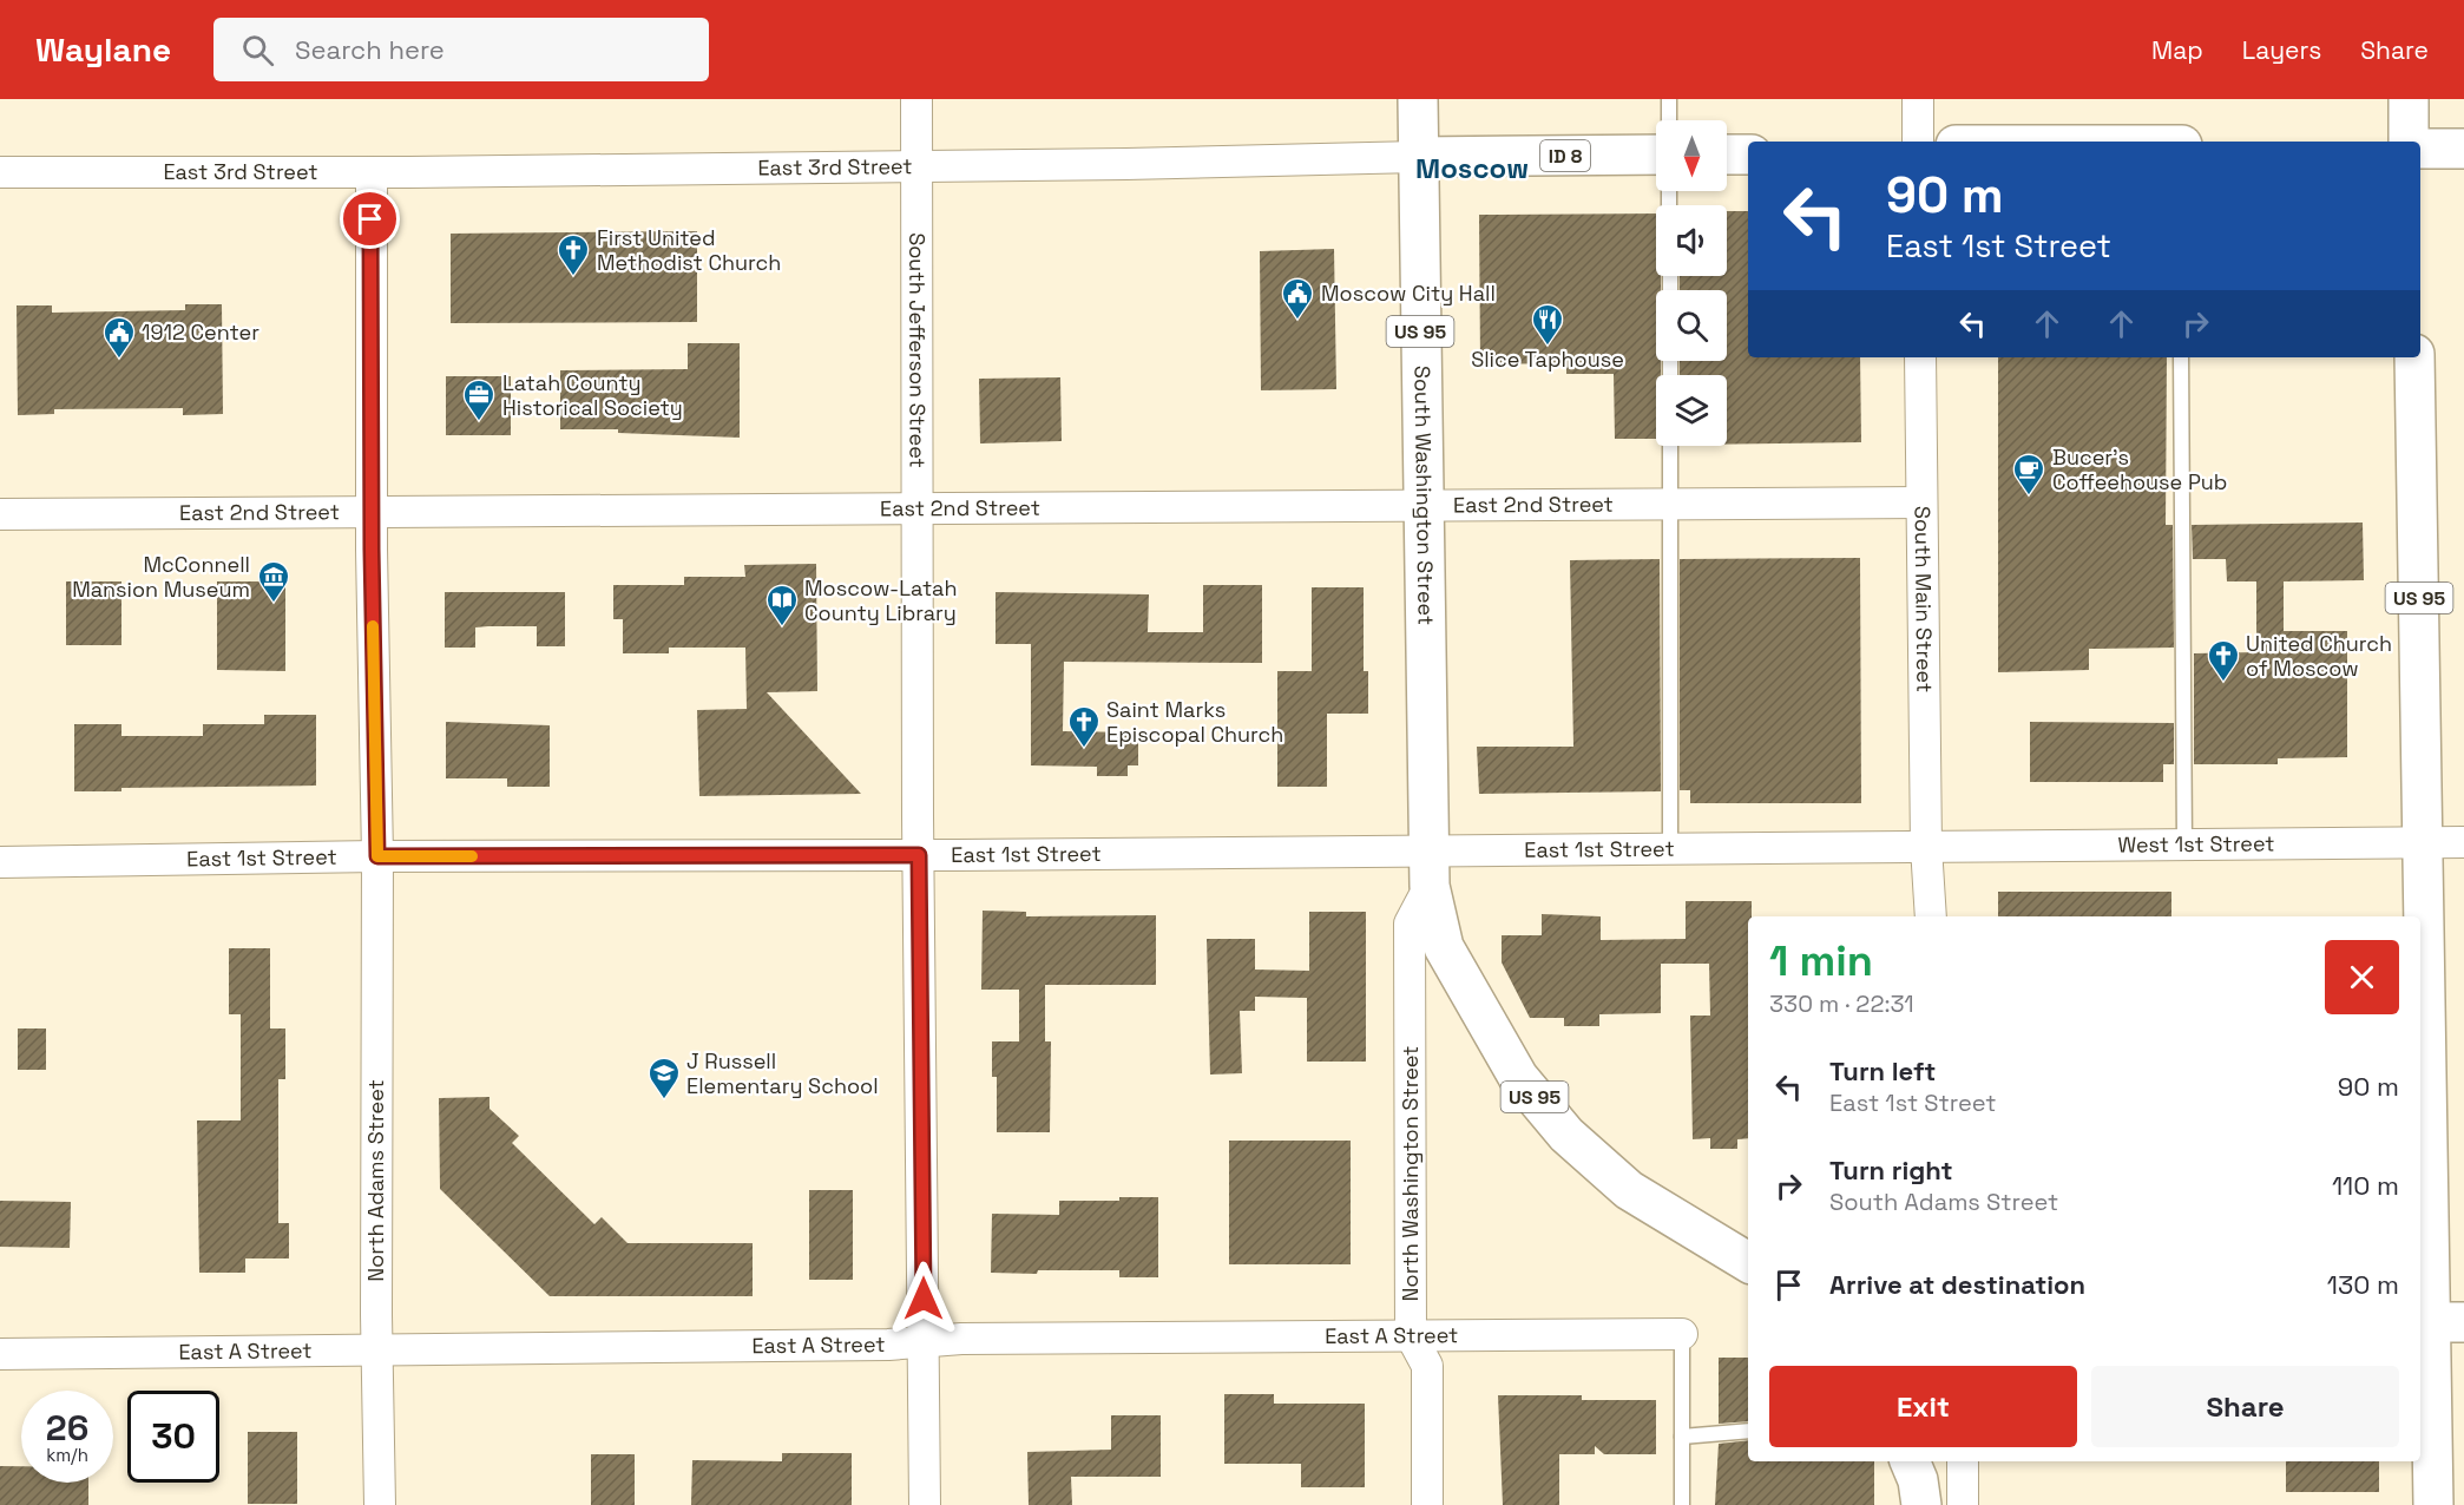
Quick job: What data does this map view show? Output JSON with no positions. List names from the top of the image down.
{
  "streets": {
    "main road": [
      "ID 8",
      "East 3rd Street",
      "US 95",
      "South Washington Street"
    ],
    "street": [
      "South Jefferson Street",
      "East 2nd Street",
      "South Main Street",
      "West 1st Street",
      "East 1st Street",
      "North Washington Street",
      "North Adams Street",
      "East A Street"
    ]
  },
  "crossings": [
    ["East 3rd Street", "South Jefferson Street"],
    ["East 3rd Street", "South Washington Street"],
    ["East 3rd Street", "North Adams Street"],
    ["US 95", "South Washington Street"],
    ["US 95", "West 1st Street"],
    ["US 95", "East 1st Street"],
    ["US 95", "North Washington Street"],
    ["South Jefferson Street", "East 2nd Street"],
    ["South Jefferson Street", "East 1st Street"],
    ["South Jefferson Street", "East A Street"],
    ["South Washington Street", "East 2nd Street"],
    ["South Washington Street", "East 1st Street"],
    ["South Washington Street", "North Washington Street"],
    ["East 2nd Street", "South Main Street"],
    ["East 2nd Street", "North Adams Street"],
    ["South Main Street", "West 1st Street"],
    ["South Main Street", "East 1st Street"],
    ["West 1st Street", "East 1st Street"],
    ["East 1st Street", "North Washington Street"],
    ["East 1st Street", "North Adams Street"],
    ["North Washington Street", "East A Street"],
    ["North Adams Street", "East A Street"]
  ],
  "districts": ["Moscow"],
  "places": {
    "church": ["First United Methodist Church", "United Church of Moscow", "Saint Marks Episcopal Church"],
    "public building": ["Moscow City Hall", "1912 Center"],
    "restaurant": ["Slice Taphouse"],
    "office": ["Latah County Historical Society"],
    "cafe": ["Bucer's Coffeehouse Pub"],
    "museum": ["McConnell Mansion Museum"],
    "library": ["Moscow-Latah County Library"],
    "school or university": ["J Russell Elementary School"]
  },
  "north": "bottom",
  "page": {
    "header": "Waylane",
    "search": "Search here",
    "nav": ["Map", "Layers", "Share"],
    "turn": ["90 m", "East 1st Street"],
    "heading": ["1 min", "330 m · 22:31"],
    "list": [
      {
        "name": "Turn left",
        "note": "East 1st Street",
        "value": "90 m"
      },
      {
        "name": "Turn right",
        "note": "South Adams Street",
        "value": "110 m"
      },
      {
        "name": "Arrive at destination",
        "value": "130 m"
      }
    ],
    "buttons": ["Exit", "Share"],
    "speed": "26 km/h",
    "limit": "30"
  }
}
